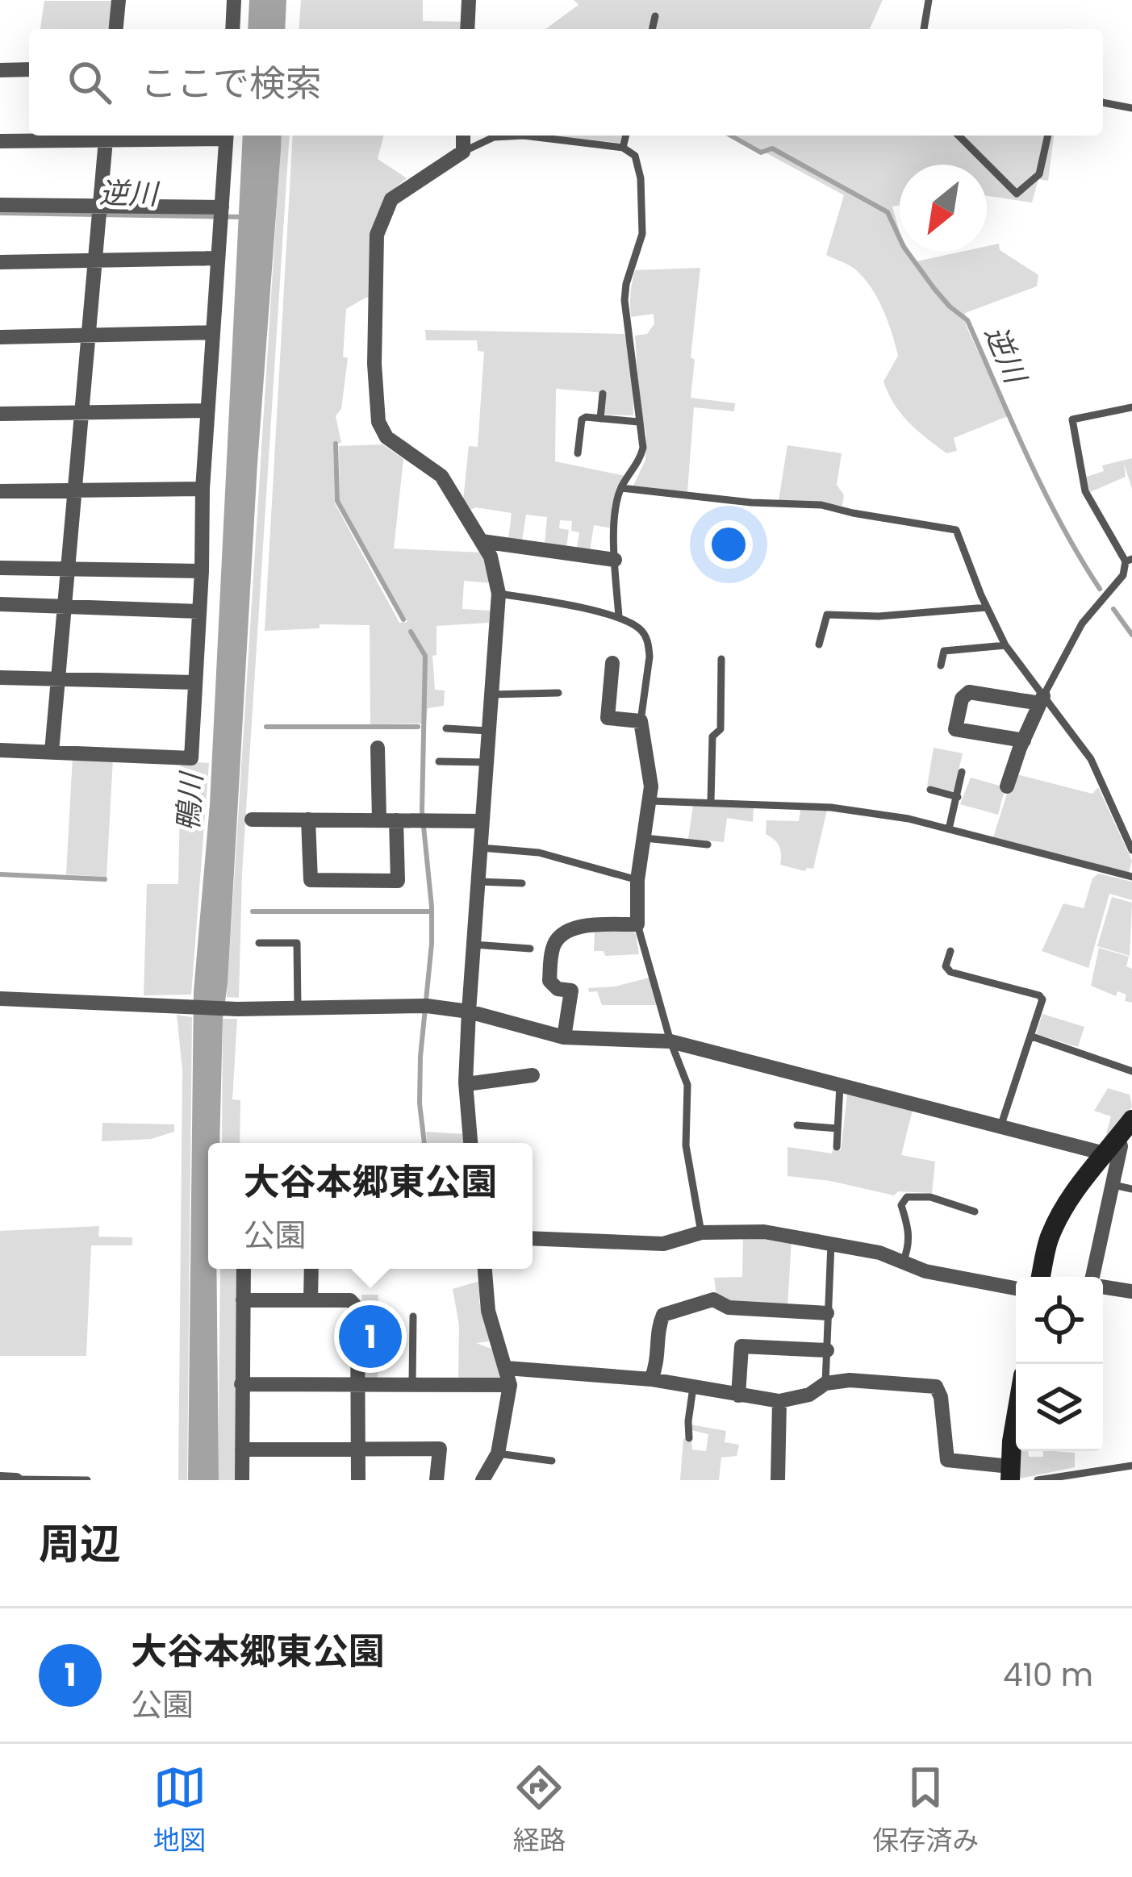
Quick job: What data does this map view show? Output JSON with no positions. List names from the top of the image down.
{
  "water": ["逆川", "鴨川"],
  "north": "bottom left",
  "page": {
    "search": "ここで検索",
    "popup": ["大谷本郷東公園", "公園"],
    "pins": "1",
    "heading": "周辺",
    "list": [
      {
        "mark": "1",
        "name": "大谷本郷東公園",
        "note": "公園",
        "value": "410 m"
      }
    ],
    "nav": ["地図", "経路", "保存済み"]
  }
}
